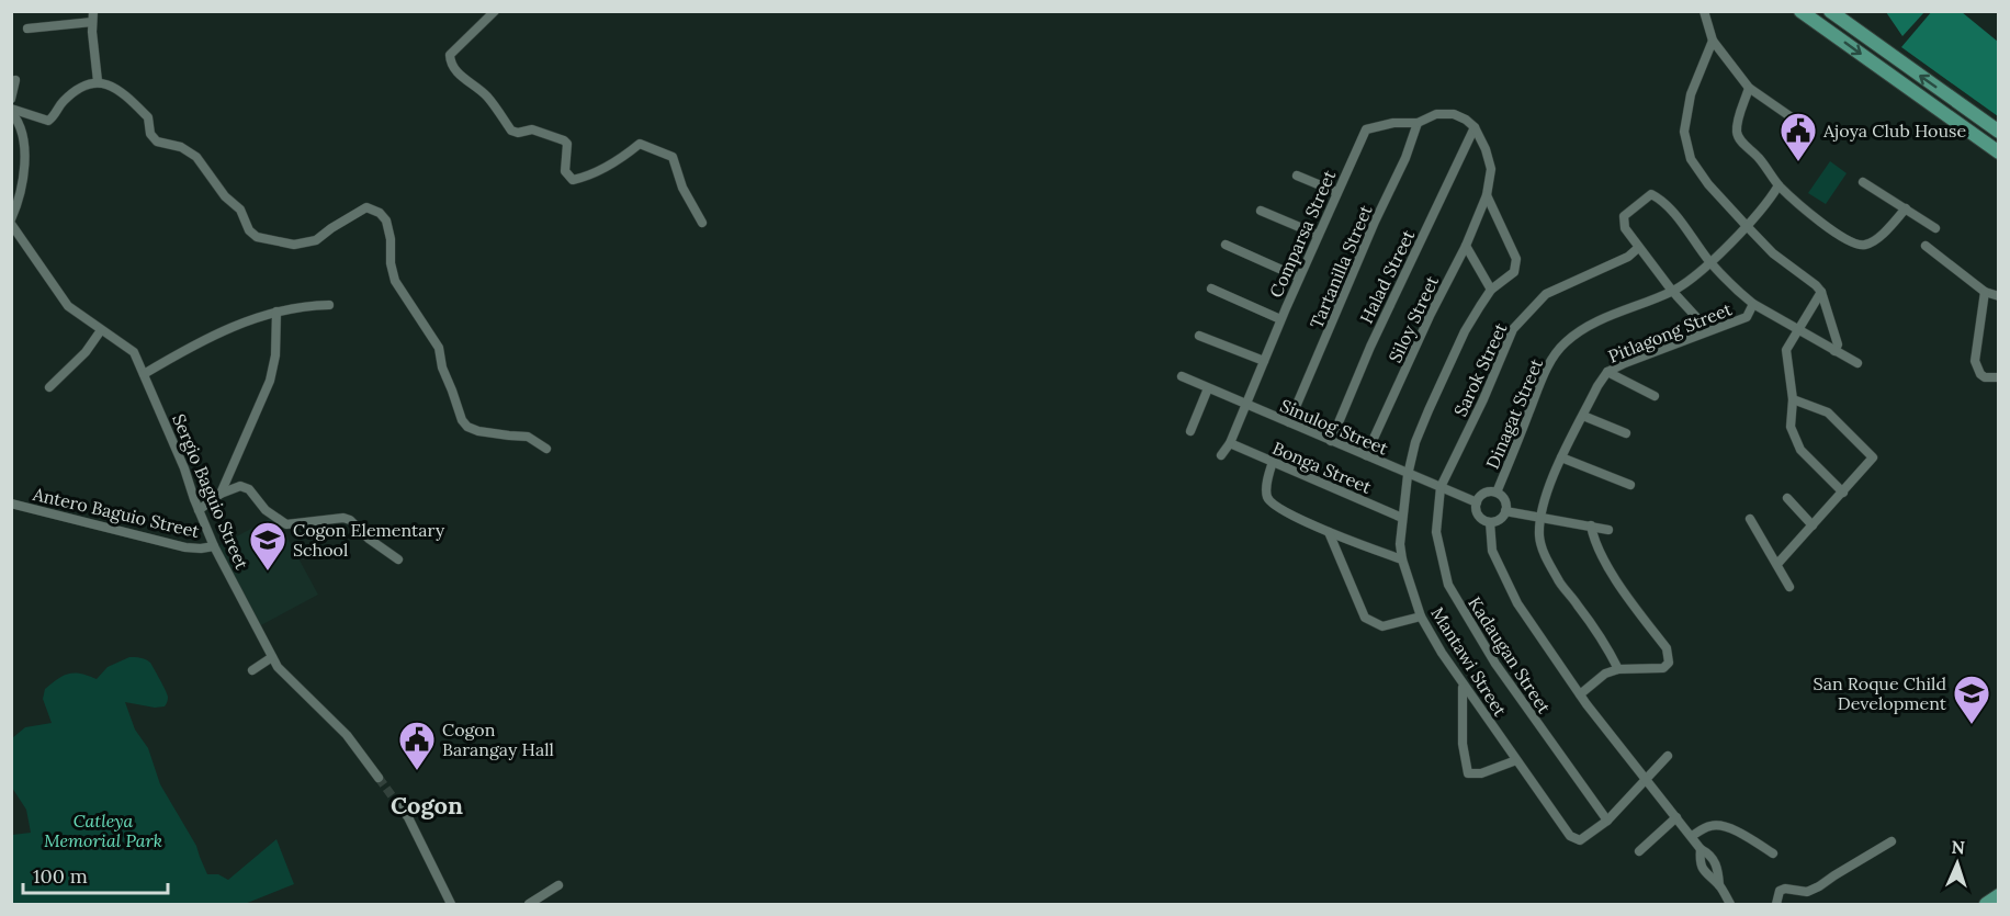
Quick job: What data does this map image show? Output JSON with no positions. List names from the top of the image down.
{
  "streets": {
    "street": [
      "Comparsa Street",
      "Tartanilla Street",
      "Halad Street",
      "Siloy Street",
      "Pitlagong Street",
      "Sarok Street",
      "Dinagat Street",
      "Sinulog Street",
      "Bonga Street",
      "Sergio Baguio Street",
      "Antero Baguio Street",
      "Kadaugan Street",
      "Mantawi Street"
    ]
  },
  "crossings": [
    ["Comparsa Street", "Tartanilla Street"],
    ["Comparsa Street", "Halad Street"],
    ["Comparsa Street", "Sinulog Street"],
    ["Comparsa Street", "Bonga Street"],
    ["Tartanilla Street", "Sinulog Street"],
    ["Halad Street", "Sinulog Street"],
    ["Siloy Street", "Sinulog Street"],
    ["Siloy Street", "Mantawi Street"],
    ["Sarok Street", "Sinulog Street"],
    ["Sarok Street", "Kadaugan Street"],
    ["Dinagat Street", "Sinulog Street"],
    ["Sinulog Street", "Kadaugan Street"],
    ["Sinulog Street", "Mantawi Street"],
    ["Bonga Street", "Mantawi Street"],
    ["Sergio Baguio Street", "Antero Baguio Street"],
    ["Kadaugan Street", "Mantawi Street"]
  ],
  "districts": ["Cogon"],
  "parks": ["Catleya Memorial Park"],
  "places": {
    "public building": ["Ajoya Club House", "Cogon Barangay Hall"],
    "school or university": ["Cogon Elementary School", "San Roque Child Development"]
  },
  "scale_bar": "100 m",
  "north": "top"
}
